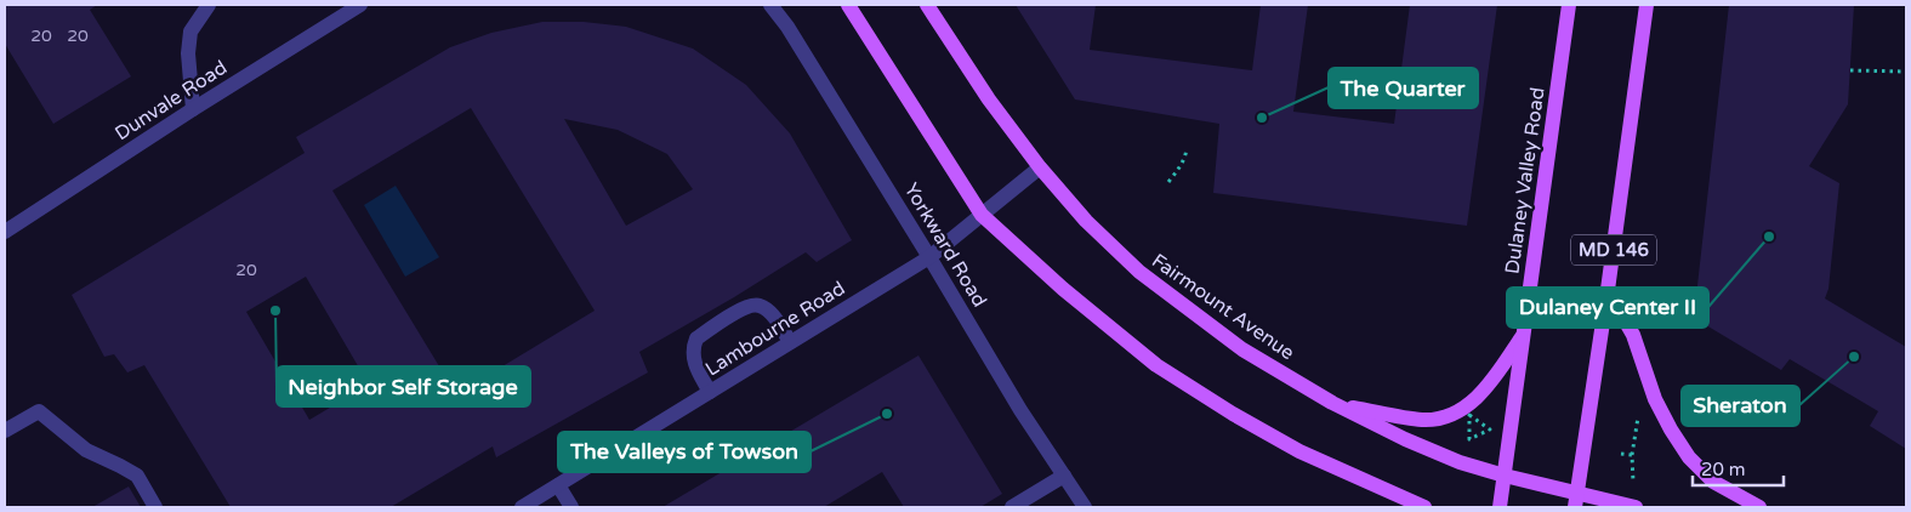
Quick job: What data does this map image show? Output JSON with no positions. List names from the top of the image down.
{
  "streets": {
    "main road": ["Dulaney Valley Road", "MD 146", "Fairmount Avenue"],
    "street": ["Dunvale Road", "Yorkward Road", "Lambourne Road"]
  },
  "crossings": [
    ["Dulaney Valley Road", "Fairmount Avenue"],
    ["Yorkward Road", "Lambourne Road"],
    ["MD 146", "Fairmount Avenue"],
    ["Fairmount Avenue", "Lambourne Road"]
  ],
  "places": [
    "The Quarter",
    "Dulaney Center II",
    "Neighbor Self Storage",
    "Sheraton",
    "The Valleys of Towson"
  ],
  "house_numbers": ["20", "20", "20"],
  "scale_bar": "20 m"
}
